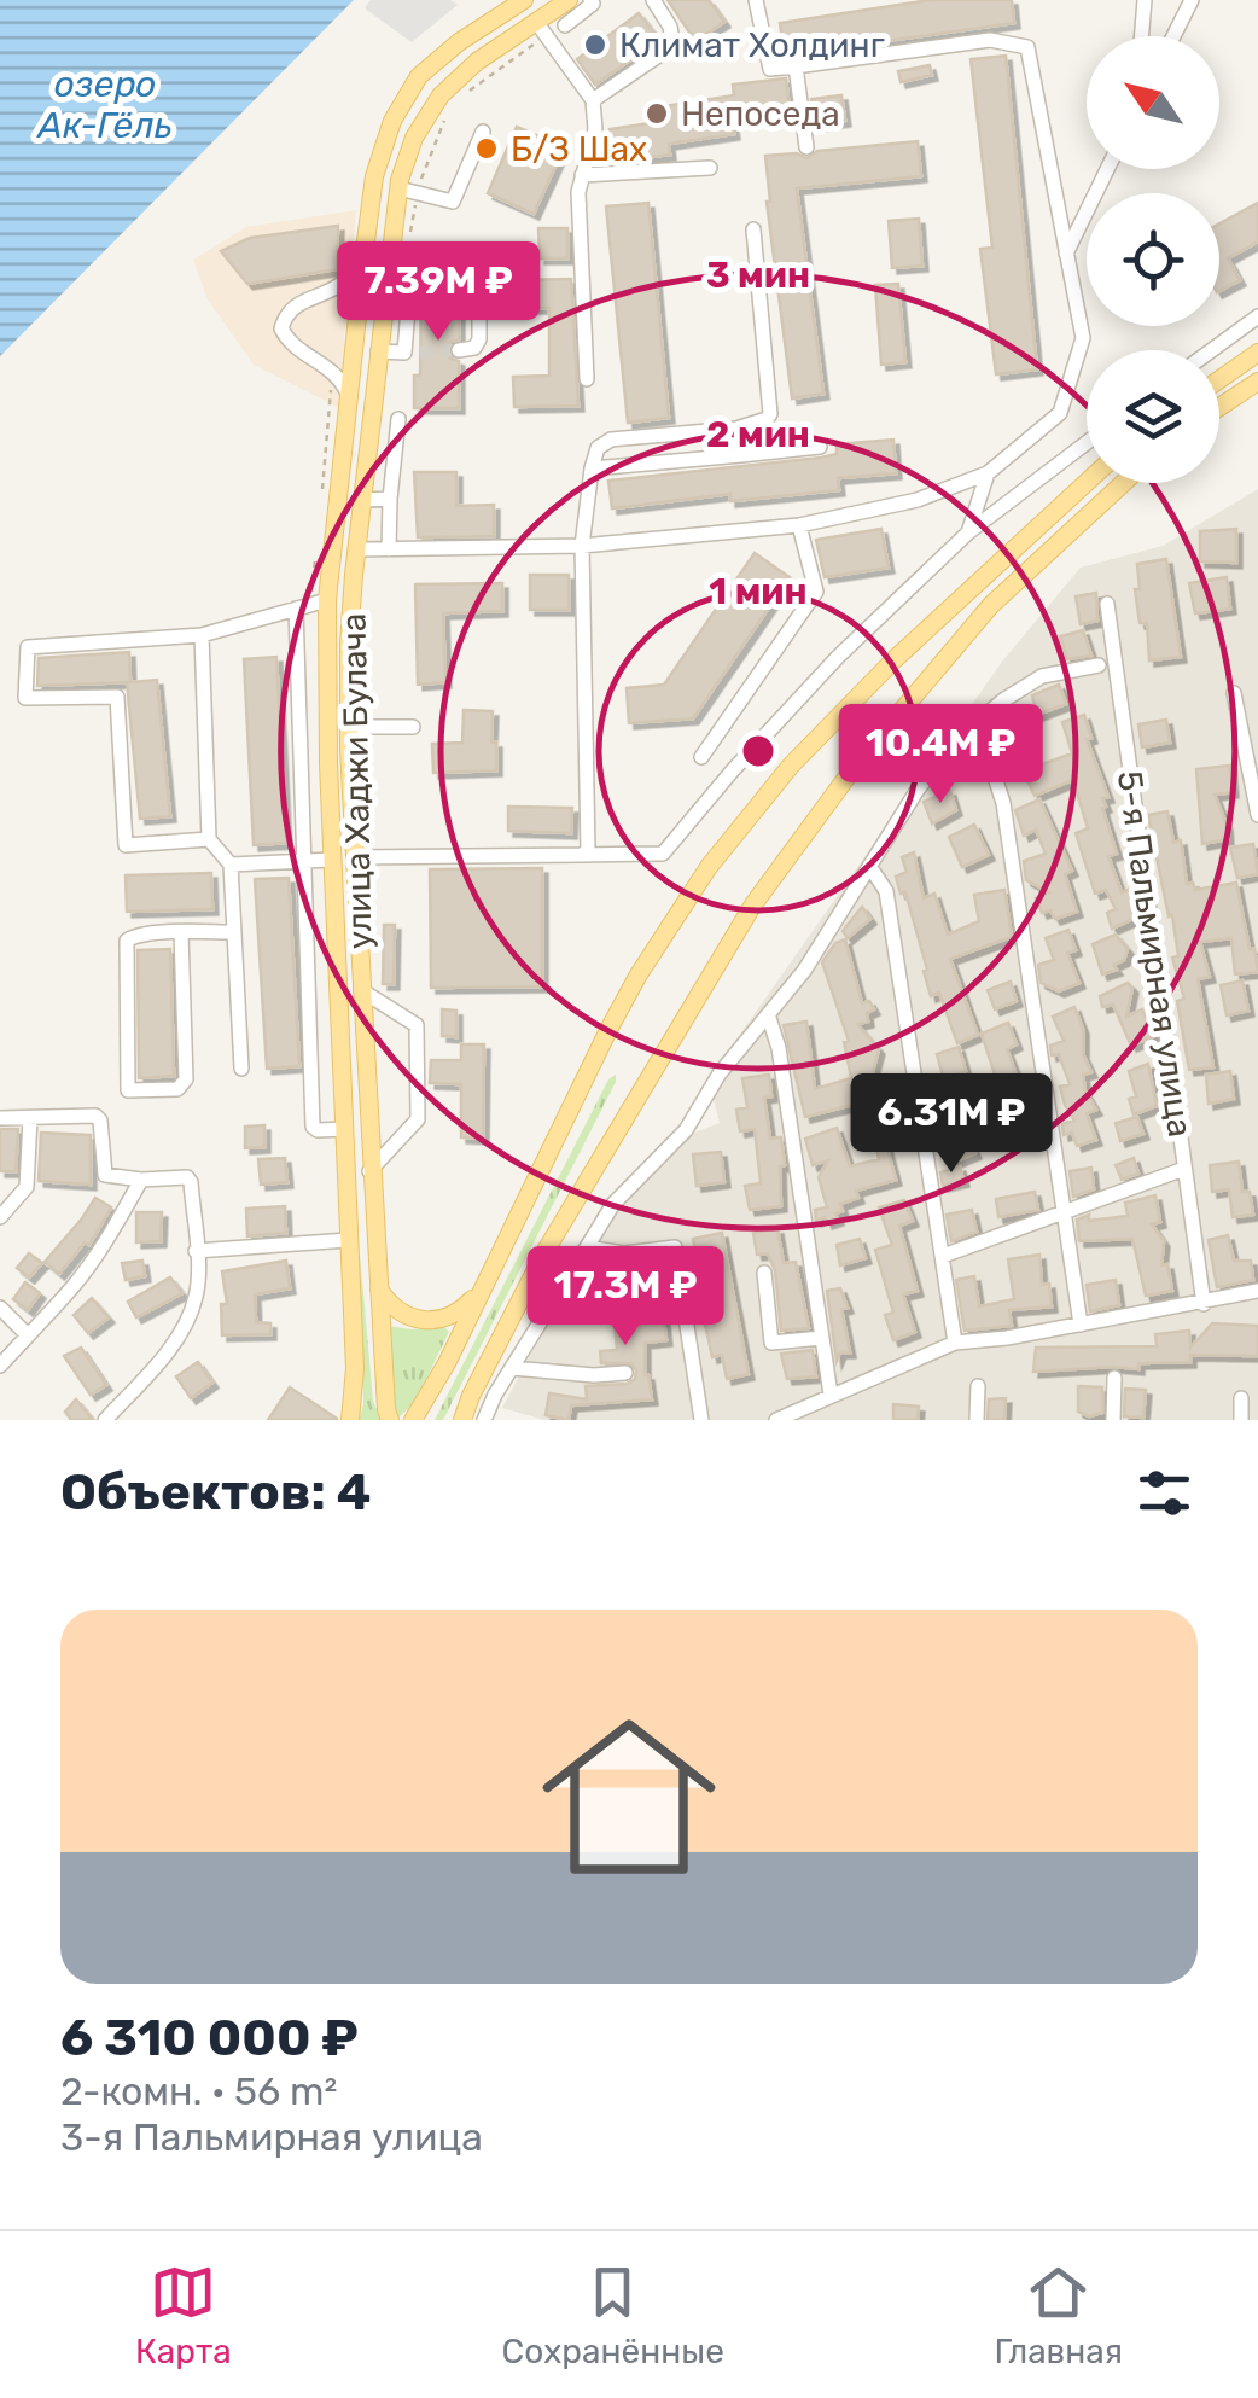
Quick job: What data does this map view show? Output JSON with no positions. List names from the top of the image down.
{
  "streets": {
    "main road": ["улица Хаджи Булача"],
    "street": ["5-я Пальмирная улица"]
  },
  "water": ["озеро Ак-Гёль"],
  "places": ["Климат Холдинг", "Непоседа", "Б/З Шах"],
  "north": "top left",
  "page": {
    "price": [
      "7.39M ₽",
      "10.4M ₽",
      "6.31M ₽",
      "17.3M ₽"
    ],
    "heading": "Объектов: 4",
    "list": [
      {
        "name": "6 310 000 ₽",
        "note": "2-комн. · 56 m² · 3-я Пальмирная улица"
      }
    ],
    "tabs": ["Карта", "Сохранённые", "Главная"]
  },
  "rings": ["3 мин", "2 мин", "1 мин"]
}
